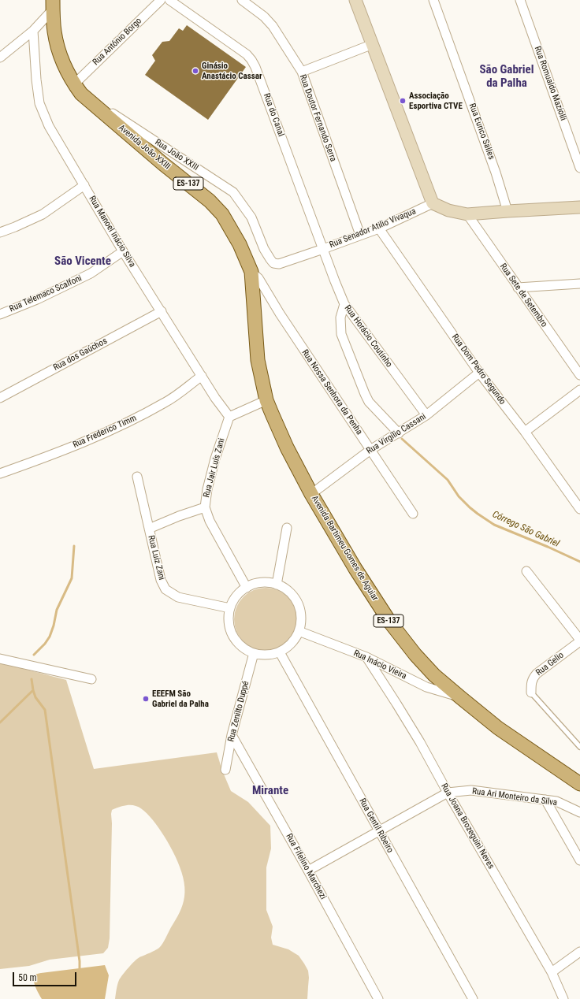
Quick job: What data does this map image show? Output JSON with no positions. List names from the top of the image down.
{
  "streets": {
    "main road": ["Avenida João XXIII", "ES-137", "Avenida Bartimeu Gomes de Aguiar"],
    "street": [
      "Rua Antônio Borgo",
      "Rua Romualdo Maziolli",
      "Rua do Canal",
      "Rua Doutor Fernando Serra",
      "Rua Eurico Salles",
      "Rua João XXIII",
      "Rua Senador Atilio Vivaqua",
      "Rua Manoel Inácio Silva",
      "Rua Telemaco Scalfoni",
      "Rua Sete de Setembro",
      "Rua Horácio Coutinho",
      "Rua dos Gaúchos",
      "Rua Dom Pedro Segundo",
      "Rua Nossa Senhora da Penha",
      "Rua Frederico Timm",
      "Rua Virgílio Cassani",
      "Rua Jair Luís Zani",
      "Rua Luiz Zani",
      "Rua Gelio",
      "Rua Inácio Vieira",
      "Rua Zenilto Duppé",
      "Rua Ari Monteiro da Silva",
      "Rua Gentil Ribeiro",
      "Rua Joana Brozeguini Neves",
      "Rua Fifelino Marchezi"
    ]
  },
  "crossings": [
    ["Rua Antônio Borgo", "Avenida João XXIII"],
    ["Rua Antônio Borgo", "Rua João XXIII"],
    ["Rua do Canal", "Rua Senador Atilio Vivaqua"],
    ["Rua do Canal", "Rua Horácio Coutinho"],
    ["Rua Doutor Fernando Serra", "Rua Senador Atilio Vivaqua"],
    ["Avenida João XXIII", "Rua João XXIII"],
    ["Avenida João XXIII", "Rua Nossa Senhora da Penha"],
    ["Avenida João XXIII", "Avenida Bartimeu Gomes de Aguiar"],
    ["Rua João XXIII", "Rua Senador Atilio Vivaqua"],
    ["Rua Senador Atilio Vivaqua", "Rua Horácio Coutinho"],
    ["Rua Senador Atilio Vivaqua", "Rua Dom Pedro Segundo"],
    ["Rua Manoel Inácio Silva", "Rua Telemaco Scalfoni"],
    ["Rua Manoel Inácio Silva", "Rua dos Gaúchos"],
    ["Rua Manoel Inácio Silva", "Rua Frederico Timm"],
    ["Rua Manoel Inácio Silva", "Rua Jair Luís Zani"],
    ["Rua Horácio Coutinho", "Rua Virgílio Cassani"],
    ["Rua Dom Pedro Segundo", "Rua Virgílio Cassani"],
    ["Rua Nossa Senhora da Penha", "Rua Virgílio Cassani"],
    ["Rua Virgílio Cassani", "Avenida Bartimeu Gomes de Aguiar"],
    ["Rua Jair Luís Zani", "Rua Luiz Zani"],
    ["Rua Jair Luís Zani", "Rua Inácio Vieira"],
    ["Rua Jair Luís Zani", "Rua Zenilto Duppé"],
    ["Rua Jair Luís Zani", "Rua Gentil Ribeiro"],
    ["Avenida Bartimeu Gomes de Aguiar", "Rua Inácio Vieira"],
    ["Rua Luiz Zani", "Rua Inácio Vieira"],
    ["Rua Luiz Zani", "Rua Zenilto Duppé"],
    ["Rua Luiz Zani", "Rua Gentil Ribeiro"],
    ["Rua Inácio Vieira", "Rua Zenilto Duppé"],
    ["Rua Inácio Vieira", "Rua Gentil Ribeiro"],
    ["Rua Inácio Vieira", "Rua Joana Brozeguini Neves"],
    ["Rua Zenilto Duppé", "Rua Gentil Ribeiro"],
    ["Rua Zenilto Duppé", "Rua Fifelino Marchezi"],
    ["Rua Ari Monteiro da Silva", "Rua Joana Brozeguini Neves"]
  ],
  "districts": ["São Gabriel da Palha", "São Vicente", "Mirante"],
  "water": ["Córrego São Gabriel"],
  "places": ["Ginásio Anastácio Cassar", "Associação Esportiva CTVE", "EEEFM São Gabriel da Palha"],
  "scale_bar": "50 m"
}
